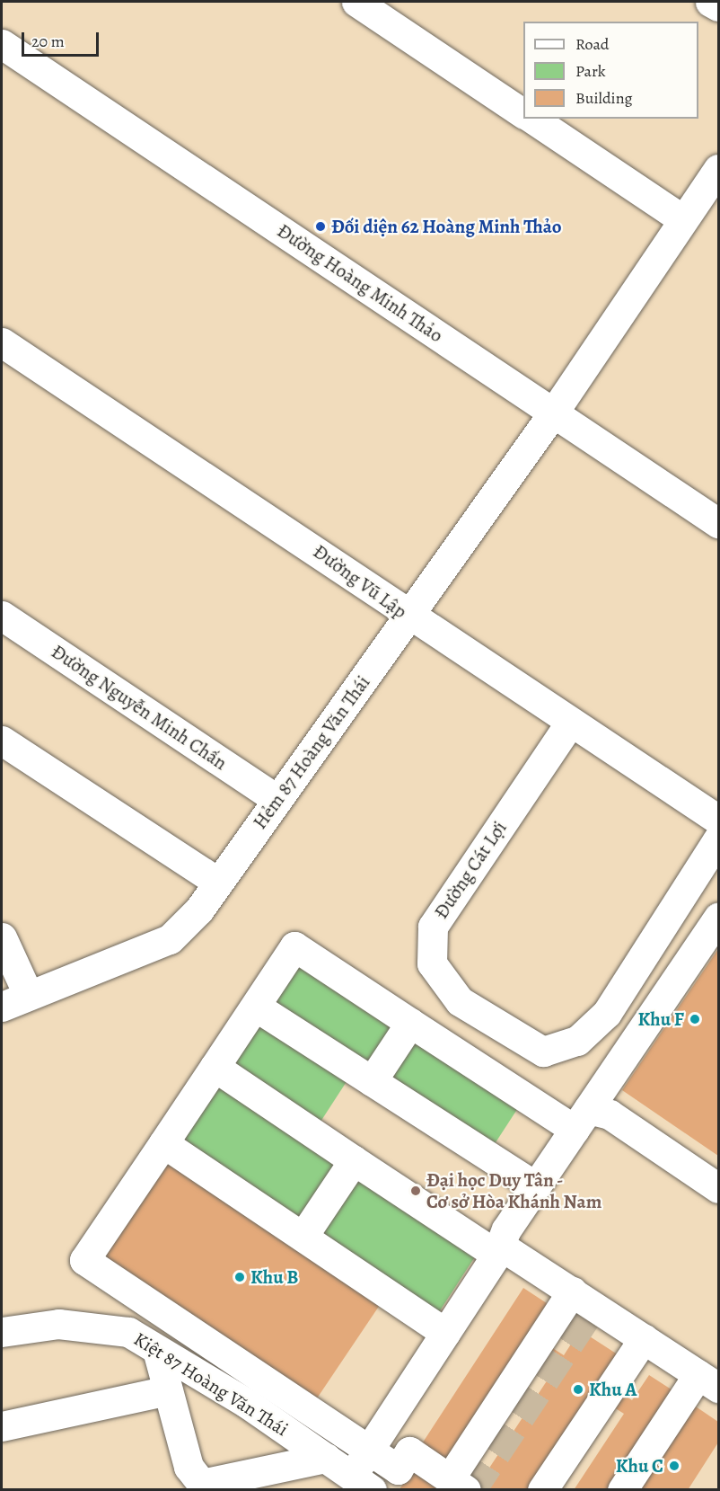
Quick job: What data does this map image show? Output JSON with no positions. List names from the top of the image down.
{
  "streets": {
    "street": [
      "Đường Hoàng Minh Thảo",
      "Đường Vũ Lập",
      "Đường Nguyễn Minh Chấn",
      "Hẻm 87 Hoàng Văn Thái",
      "Đường Cát Lợi",
      "Kiệt 87 Hoàng Văn Thái"
    ]
  },
  "crossings": [
    ["Đường Hoàng Minh Thảo", "Hẻm 87 Hoàng Văn Thái"],
    ["Đường Vũ Lập", "Hẻm 87 Hoàng Văn Thái"],
    ["Đường Vũ Lập", "Đường Cát Lợi"],
    ["Đường Nguyễn Minh Chấn", "Hẻm 87 Hoàng Văn Thái"]
  ],
  "places": [
    "Đối diện 62 Hoàng Minh Thảo",
    "Khu F",
    "Đại học Duy Tân - Cơ sở Hòa Khánh Nam",
    "Khu B",
    "Khu A",
    "Khu C"
  ],
  "legend": ["Road", "Park", "Building"],
  "scale_bar": "20 m"
}
